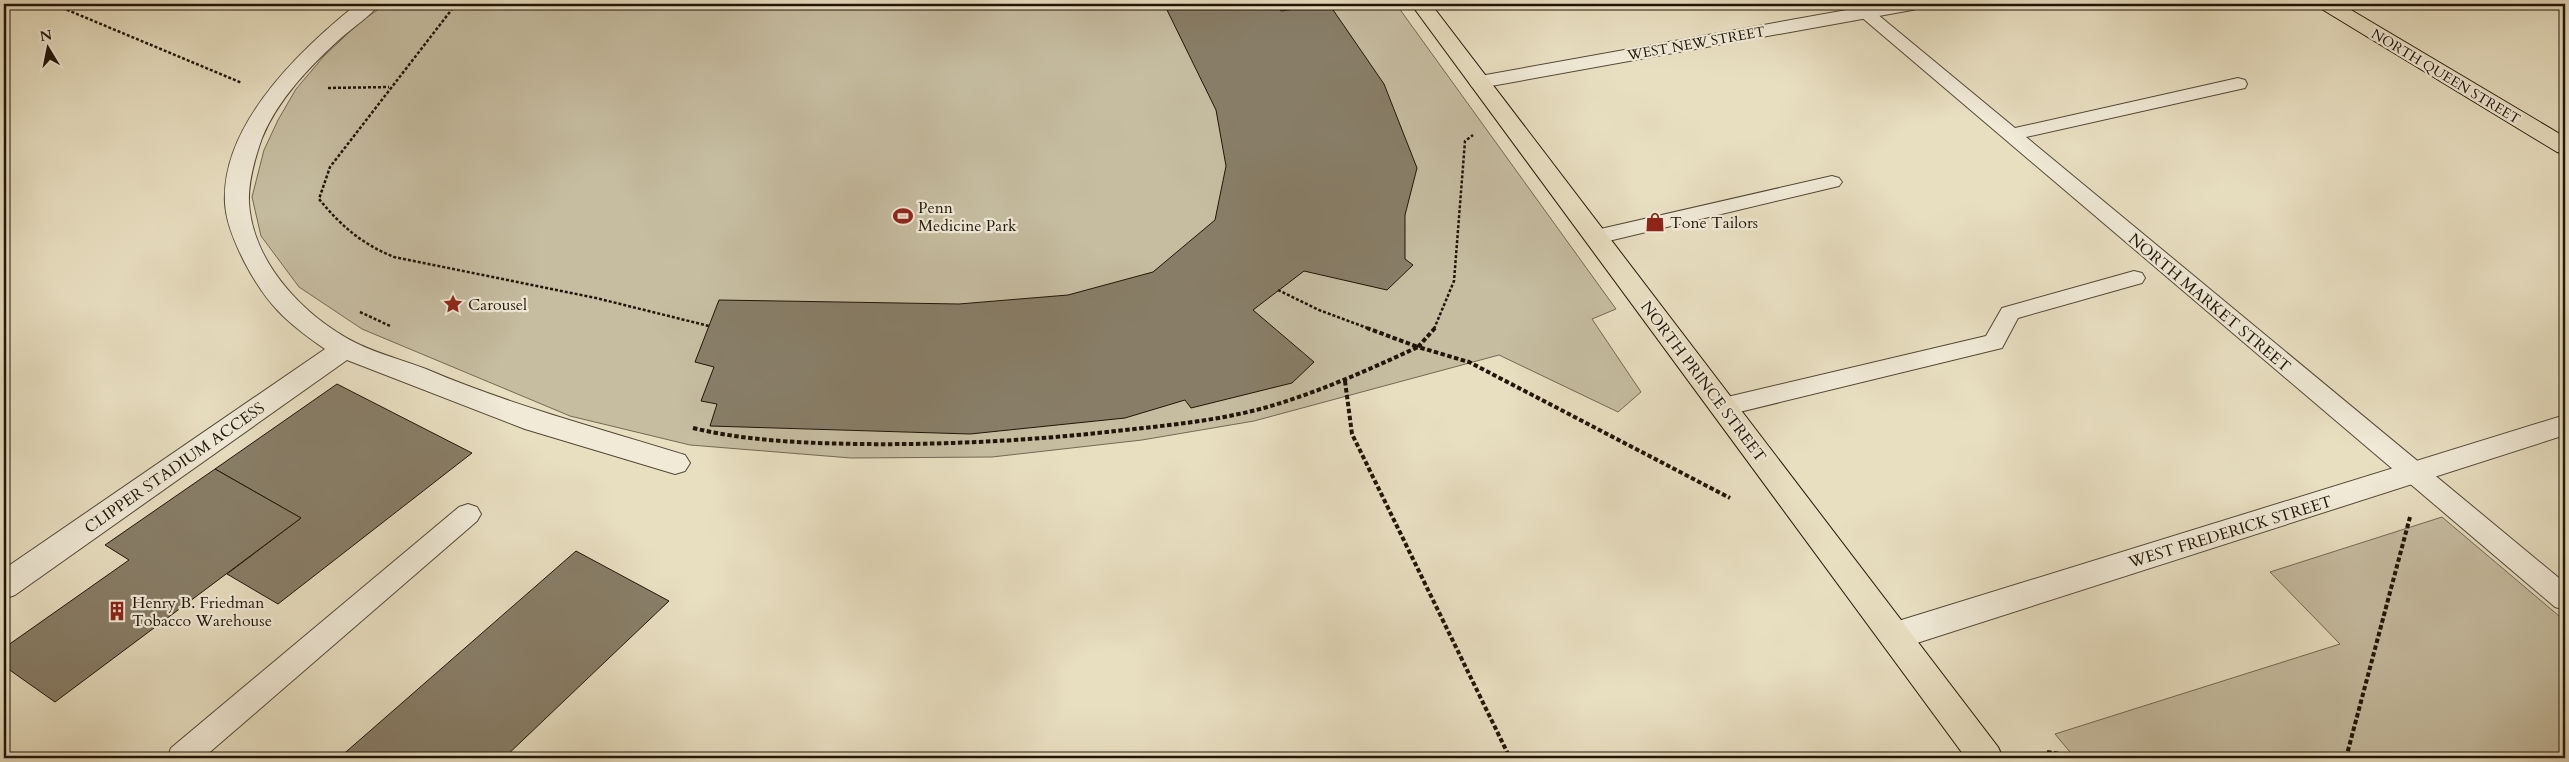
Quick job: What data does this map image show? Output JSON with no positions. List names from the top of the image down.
{
  "streets": {
    "main road": ["NORTH QUEEN STREET", "NORTH PRINCE STREET"],
    "street": ["WEST NEW STREET", "CLIPPER STADIUM ACCESS", "WEST FREDERICK STREET"],
    "lane": ["NORTH MARKET STREET"]
  },
  "crossings": [
    ["WEST NEW STREET", "NORTH MARKET STREET"],
    ["WEST NEW STREET", "NORTH PRINCE STREET"],
    ["NORTH MARKET STREET", "WEST FREDERICK STREET"],
    ["NORTH PRINCE STREET", "WEST FREDERICK STREET"]
  ],
  "places": {
    "sports": ["Penn Medicine Park"],
    "shop": ["Tone Tailors"],
    "place": ["Carousel"],
    "building": ["Henry B. Friedman Tobacco Warehouse"]
  },
  "north": "top"
}
